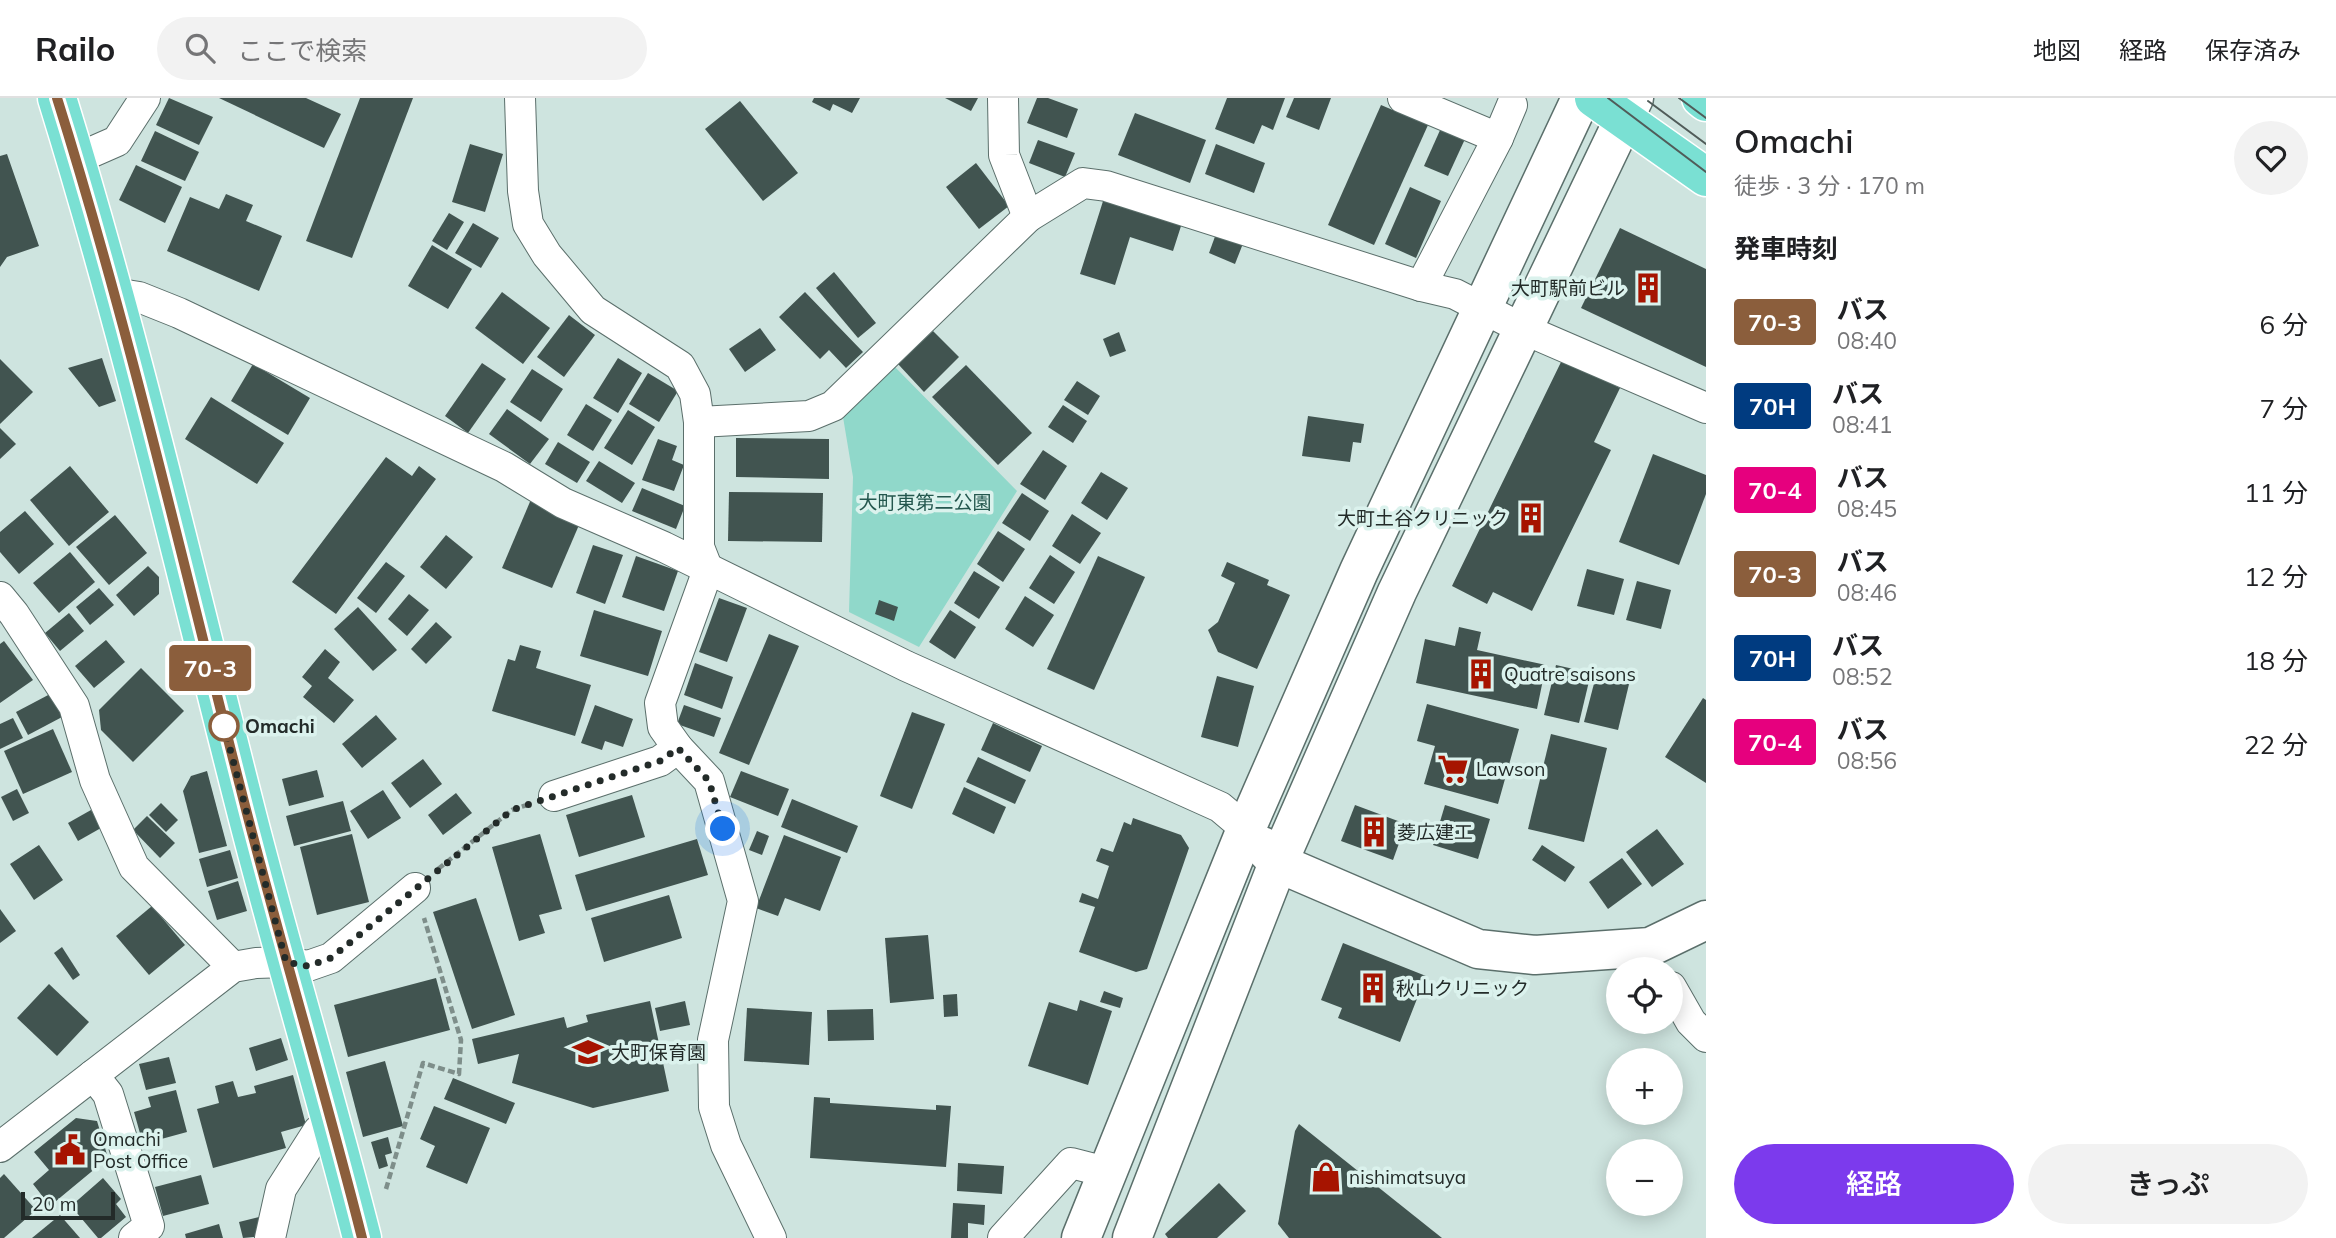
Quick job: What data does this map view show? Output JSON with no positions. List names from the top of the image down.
{
  "parks": ["大町東第二公園"],
  "places": {
    "building": [
      "大町駅前ビル",
      "大町土谷クリニック",
      "Quatre saisons",
      "菱広建工",
      "秋山クリニック"
    ],
    "other": ["Omachi"],
    "supermarket": ["Lawson"],
    "school or university": ["大町保育園"],
    "public building": ["Omachi Post Office"],
    "shop": ["nishimatsuya"]
  },
  "lines": ["bus line 70-3"],
  "scale_bar": "20 m",
  "page": {
    "header": "Railo",
    "search": "ここで検索",
    "nav": ["地図", "経路", "保存済み"],
    "on_map": "70-3",
    "heading": [
      ["Omachi", "徒歩 · 3 分 · 170 m"],
      "発車時刻"
    ],
    "list": [
      {
        "mark": "70-3",
        "name": "バス",
        "note": "08:40",
        "value": "6 分"
      },
      {
        "mark": "70H",
        "name": "バス",
        "note": "08:41",
        "value": "7 分"
      },
      {
        "mark": "70-4",
        "name": "バス",
        "note": "08:45",
        "value": "11 分"
      },
      {
        "mark": "70-3",
        "name": "バス",
        "note": "08:46",
        "value": "12 分"
      },
      {
        "mark": "70H",
        "name": "バス",
        "note": "08:52",
        "value": "18 分"
      },
      {
        "mark": "70-4",
        "name": "バス",
        "note": "08:56",
        "value": "22 分"
      }
    ],
    "map_buttons": ["+", "−"],
    "buttons": ["経路", "きっぷ"],
    "scale": "20 m"
  }
}
